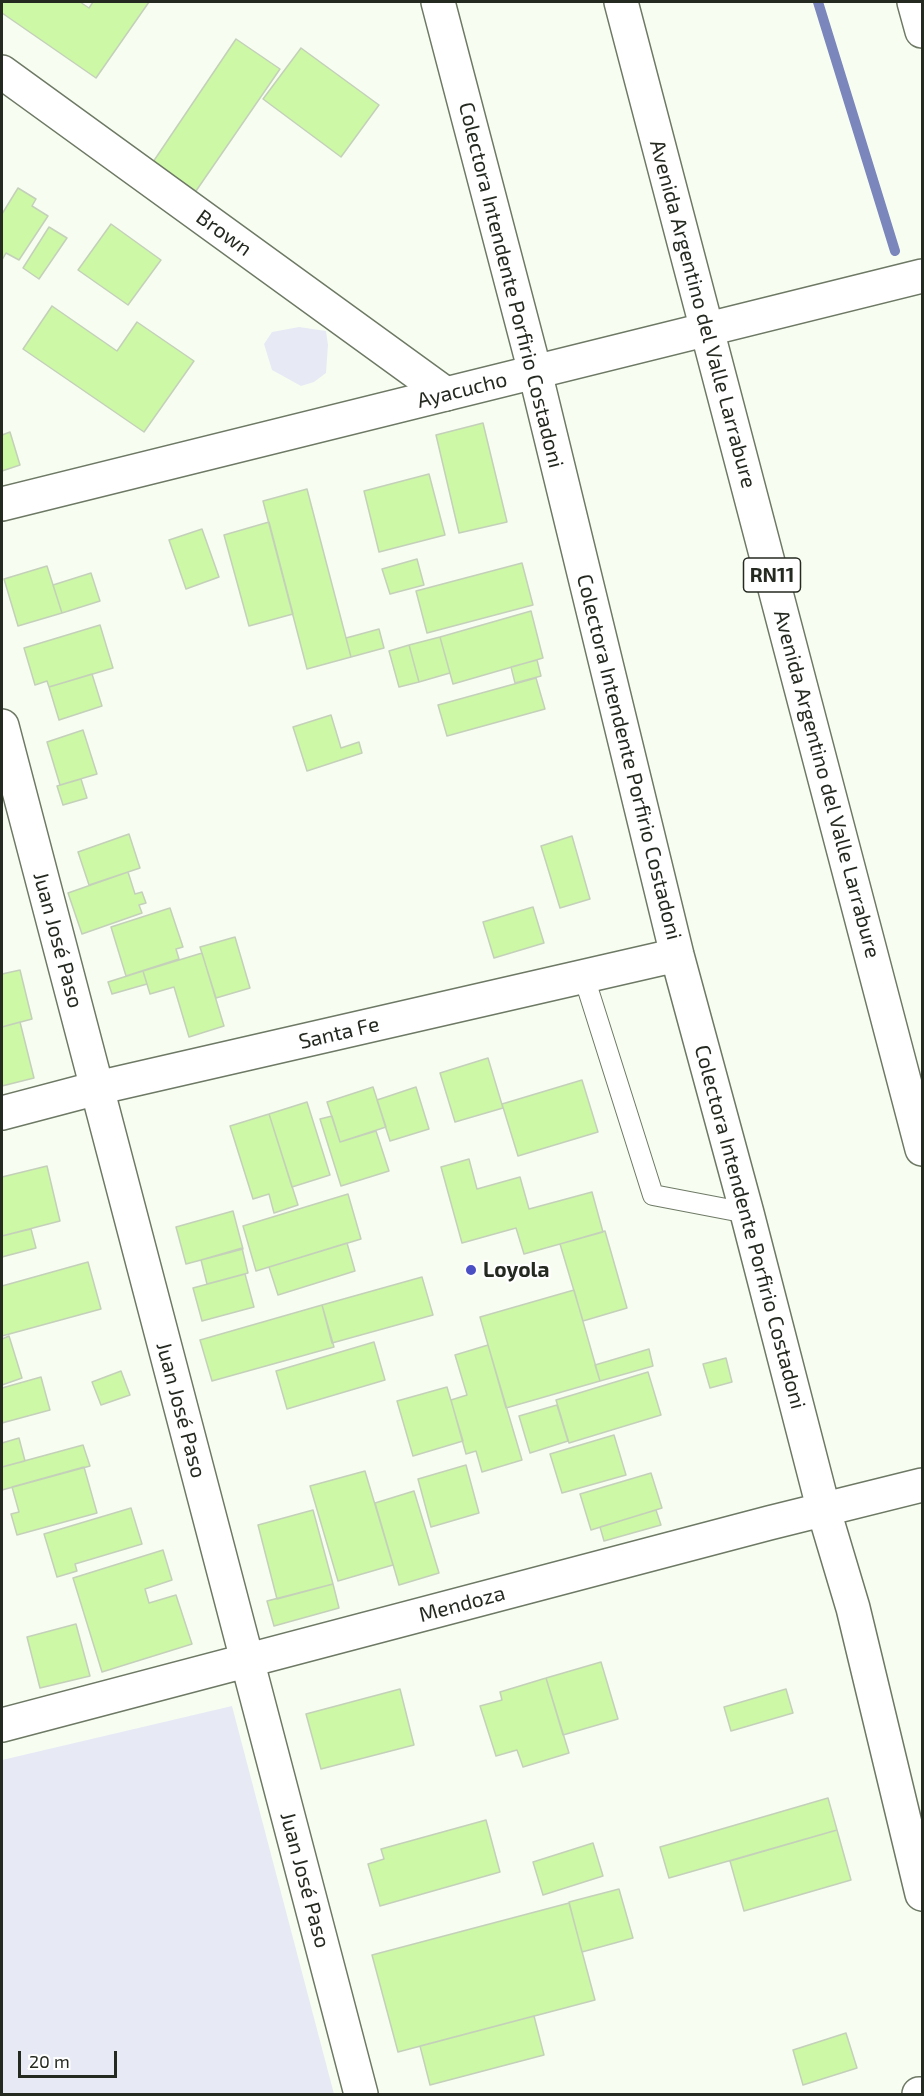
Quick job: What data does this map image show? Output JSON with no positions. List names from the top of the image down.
{
  "streets": {
    "main road": [
      "Brown",
      "Colectora Intendente Porfirio Costadoni",
      "Avenida Argentino del Valle Larrabure",
      "Ayacucho",
      "RN11",
      "Juan José Paso",
      "Santa Fe",
      "Mendoza"
    ]
  },
  "crossings": [
    ["Brown", "Ayacucho"],
    ["Colectora Intendente Porfirio Costadoni", "Ayacucho"],
    ["Colectora Intendente Porfirio Costadoni", "Santa Fe"],
    ["Colectora Intendente Porfirio Costadoni", "Mendoza"],
    ["Avenida Argentino del Valle Larrabure", "Ayacucho"],
    ["Juan José Paso", "Santa Fe"],
    ["Juan José Paso", "Mendoza"]
  ],
  "places": ["Loyola"],
  "scale_bar": "20 m"
}
